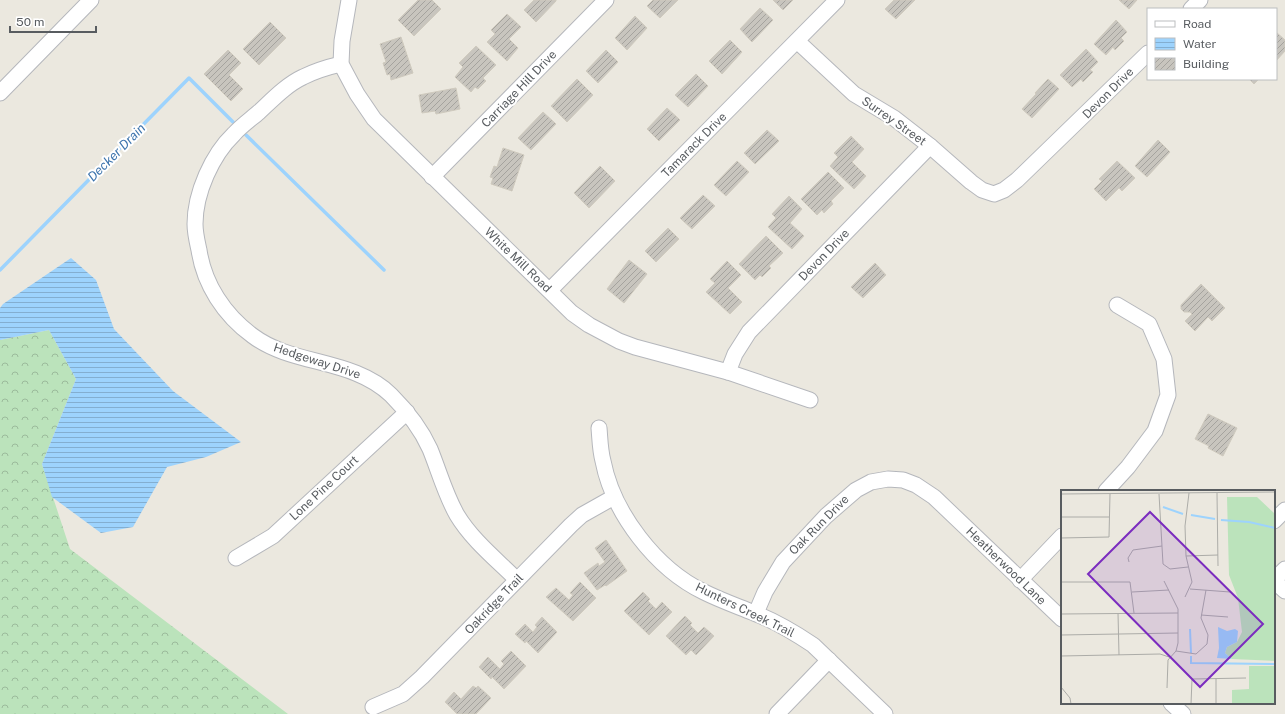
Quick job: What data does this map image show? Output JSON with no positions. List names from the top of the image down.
{
  "streets": {
    "street": [
      "Carriage Hill Drive",
      "Devon Drive",
      "Surrey Street",
      "Tamarack Drive",
      "White Mill Road",
      "Hedgeway Drive",
      "Lone Pine Court",
      "Oak Run Drive",
      "Heatherwood Lane",
      "Oakridge Trail",
      "Hunters Creek Trail"
    ]
  },
  "crossings": [
    ["Carriage Hill Drive", "White Mill Road"],
    ["Devon Drive", "Surrey Street"],
    ["Devon Drive", "White Mill Road"],
    ["Surrey Street", "Tamarack Drive"],
    ["Tamarack Drive", "White Mill Road"],
    ["White Mill Road", "Hedgeway Drive"],
    ["Hedgeway Drive", "Lone Pine Court"],
    ["Hedgeway Drive", "Oakridge Trail"],
    ["Oak Run Drive", "Heatherwood Lane"],
    ["Oak Run Drive", "Hunters Creek Trail"],
    ["Oakridge Trail", "Hunters Creek Trail"]
  ],
  "water": ["Decker Drain"],
  "legend": ["Road", "Water", "Building"],
  "scale_bar": "50 m"
}
